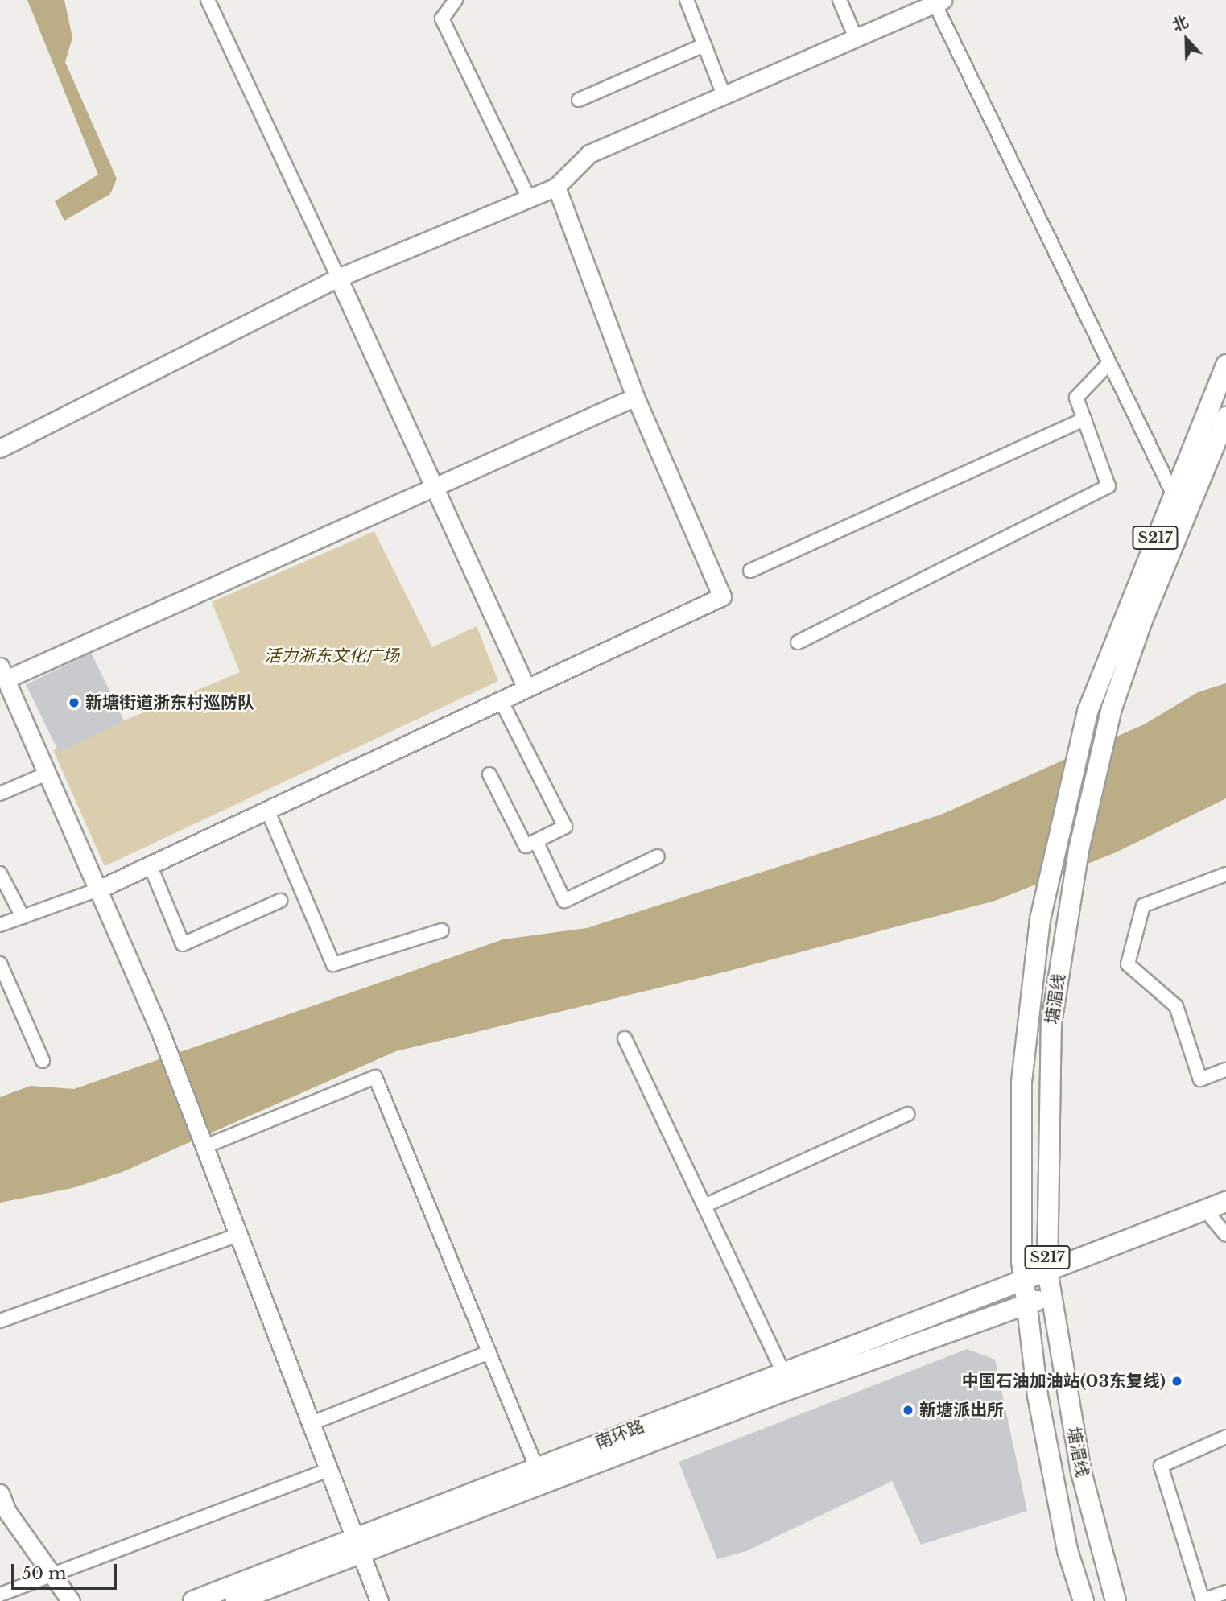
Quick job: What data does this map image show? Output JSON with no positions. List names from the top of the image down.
{
  "streets": {
    "main road": ["S217", "塘湄线", "南环路"]
  },
  "crossings": [
    ["S217", "南环路"],
    ["塘湄线", "南环路"]
  ],
  "parks": ["活力浙东文化广场"],
  "places": ["新塘街道浙东村巡防队", "中国石油加油站(03东复线)", "新塘派出所"],
  "scale_bar": "50 m",
  "north": "top"
}
